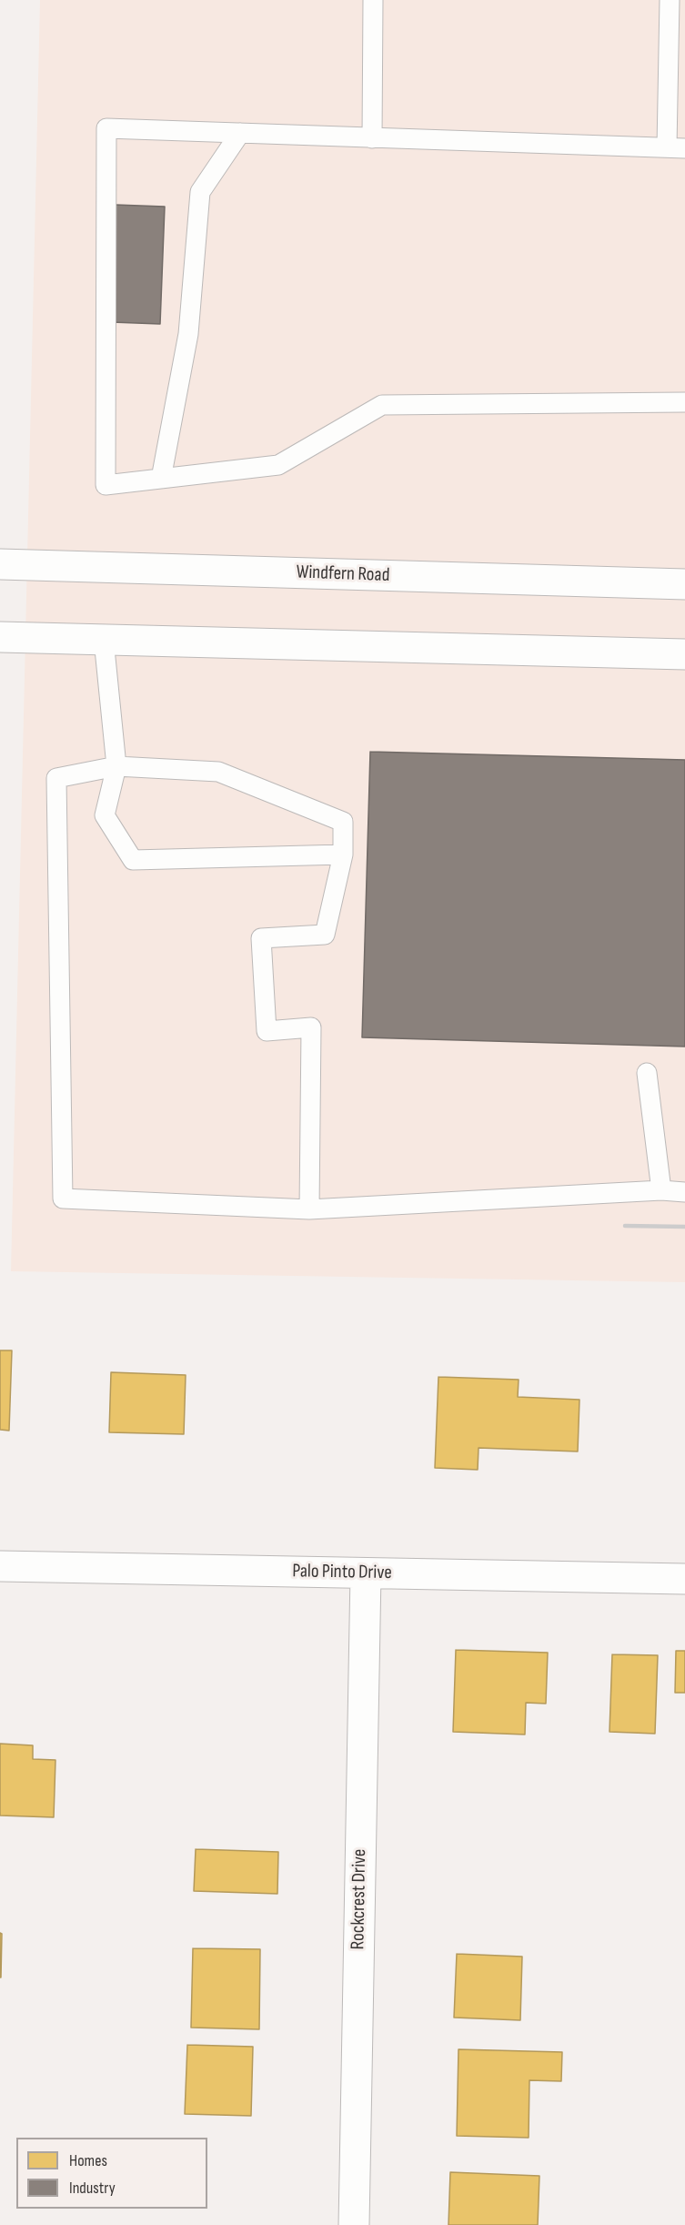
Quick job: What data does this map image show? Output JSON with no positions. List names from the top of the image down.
{
  "streets": {
    "street": ["Windfern Road", "Palo Pinto Drive", "Rockcrest Drive"]
  },
  "crossings": [
    ["Palo Pinto Drive", "Rockcrest Drive"]
  ],
  "legend": ["Homes", "Industry"]
}
